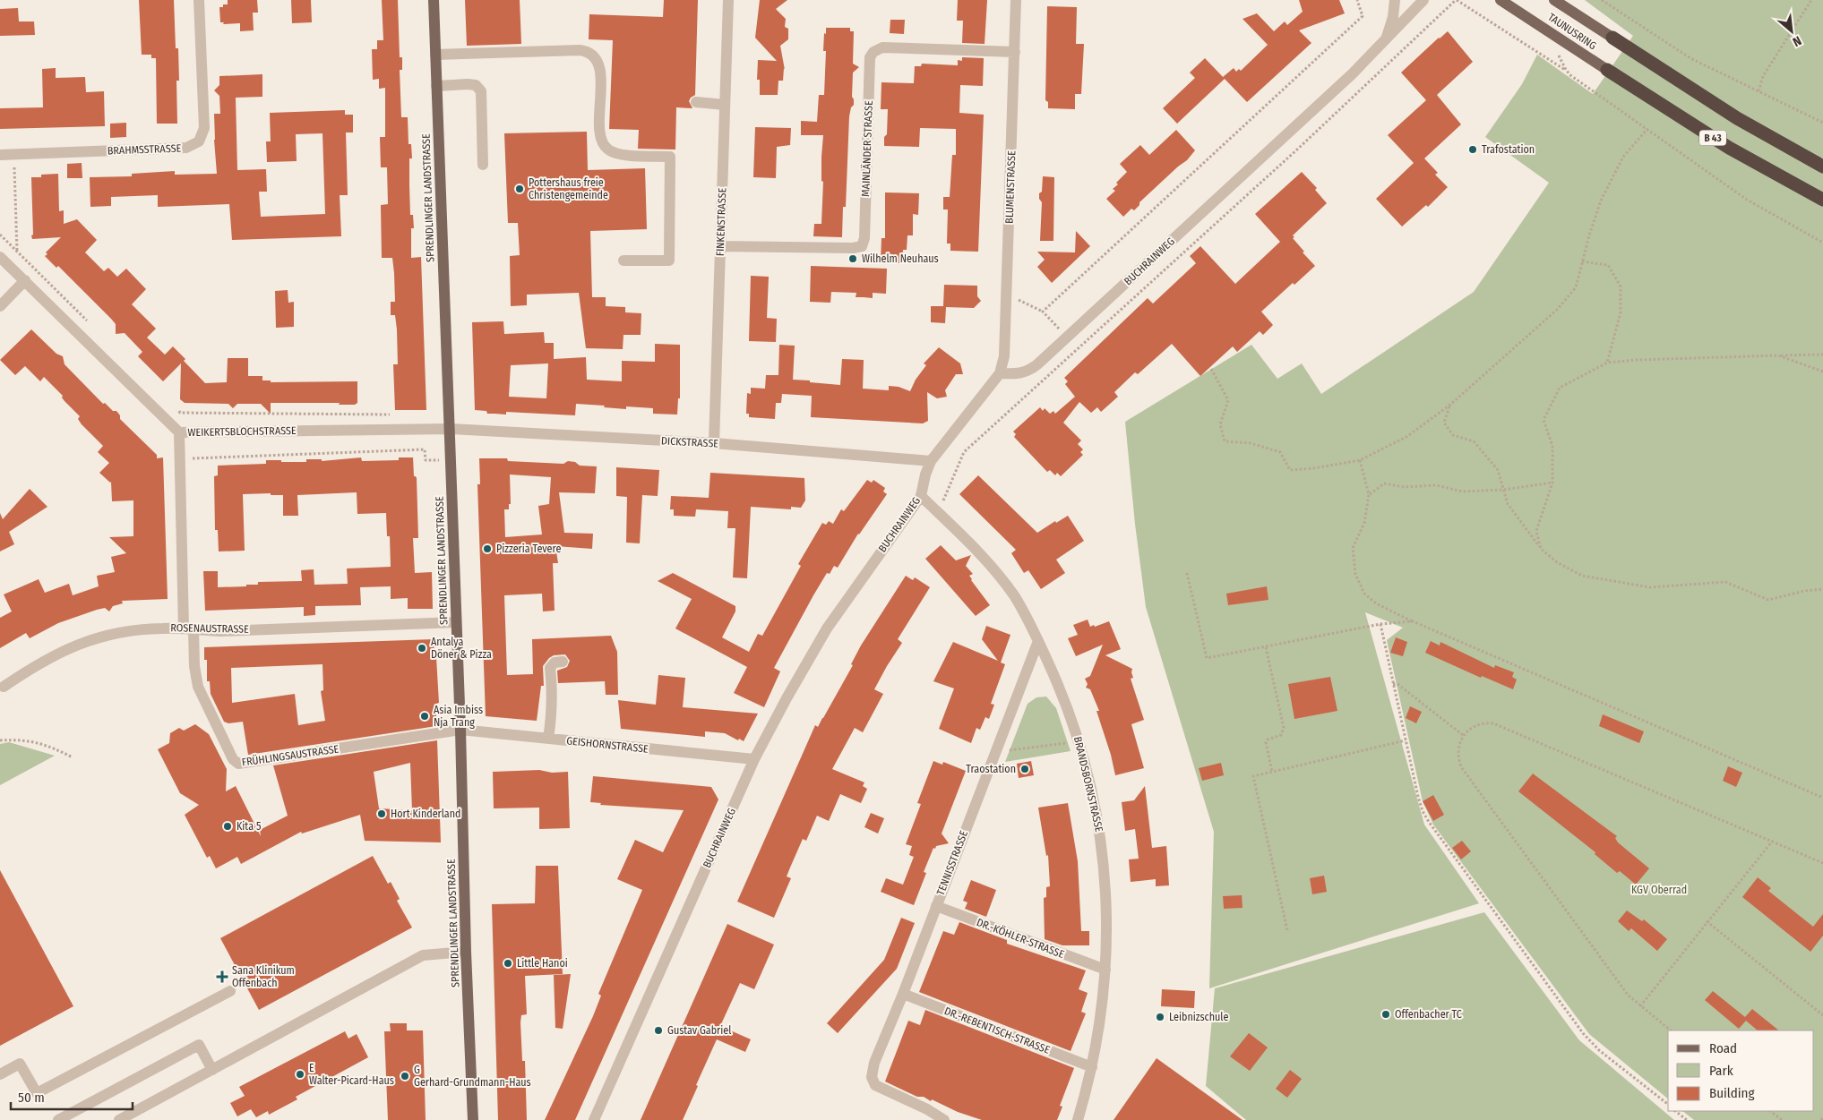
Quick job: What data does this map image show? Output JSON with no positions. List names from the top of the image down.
{
  "streets": {
    "highway": ["B 43"],
    "main road": ["TAUNUSRING", "SPRENDLINGER LANDSTRASSE"],
    "street": [
      "MAINLÄNDER STRASSE",
      "BRAHMSSTRASSE",
      "BLUMENSTRASSE",
      "FINKENSTRASSE",
      "BUCHRAINWEG",
      "WEIKERTSBLOCHSTRASSE",
      "DICKSTRASSE",
      "ROSENAUSTRASSE",
      "GEISHORNSTRASSE",
      "FRÜHLINGSAUSTRASSE",
      "BRANDSBORNSTRASSE",
      "TENNISSTRASSE",
      "DR.-KÖHLER-STRASSE",
      "DR.-REBENTISCH-STRASSE"
    ]
  },
  "crossings": [
    ["TAUNUSRING", "B 43"],
    ["MAINLÄNDER STRASSE", "BLUMENSTRASSE"],
    ["MAINLÄNDER STRASSE", "FINKENSTRASSE"],
    ["BLUMENSTRASSE", "BUCHRAINWEG"],
    ["SPRENDLINGER LANDSTRASSE", "WEIKERTSBLOCHSTRASSE"],
    ["SPRENDLINGER LANDSTRASSE", "DICKSTRASSE"],
    ["SPRENDLINGER LANDSTRASSE", "ROSENAUSTRASSE"],
    ["SPRENDLINGER LANDSTRASSE", "GEISHORNSTRASSE"],
    ["SPRENDLINGER LANDSTRASSE", "FRÜHLINGSAUSTRASSE"],
    ["FINKENSTRASSE", "DICKSTRASSE"],
    ["BUCHRAINWEG", "DICKSTRASSE"],
    ["BUCHRAINWEG", "GEISHORNSTRASSE"],
    ["BUCHRAINWEG", "BRANDSBORNSTRASSE"],
    ["WEIKERTSBLOCHSTRASSE", "DICKSTRASSE"],
    ["WEIKERTSBLOCHSTRASSE", "FRÜHLINGSAUSTRASSE"],
    ["ROSENAUSTRASSE", "FRÜHLINGSAUSTRASSE"],
    ["GEISHORNSTRASSE", "FRÜHLINGSAUSTRASSE"],
    ["BRANDSBORNSTRASSE", "TENNISSTRASSE"],
    ["BRANDSBORNSTRASSE", "DR.-KÖHLER-STRASSE"],
    ["BRANDSBORNSTRASSE", "DR.-REBENTISCH-STRASSE"],
    ["TENNISSTRASSE", "DR.-KÖHLER-STRASSE"],
    ["TENNISSTRASSE", "DR.-REBENTISCH-STRASSE"]
  ],
  "parks": ["KGV Oberrad"],
  "places": {
    "other": [
      "Trafostation",
      "Pottershaus freie Christengemeinde",
      "Wilhelm Neuhaus",
      "Pizzeria Tevere",
      "Antalya Döner & Pizza",
      "Asia Imbiss Nja Trang",
      "Traostation",
      "Hort Kinderland",
      "Kita 5",
      "Little Hanoi",
      "Offenbacher TC",
      "Leibnizschule",
      "Gustav Gabriel",
      "E Walter-Picard-Haus",
      "G Gerhard-Grundmann-Haus"
    ],
    "health": ["Sana Klinikum Offenbach"]
  },
  "legend": ["Road", "Park", "Building"],
  "scale_bar": "50 m",
  "north": "bottom right"
}
